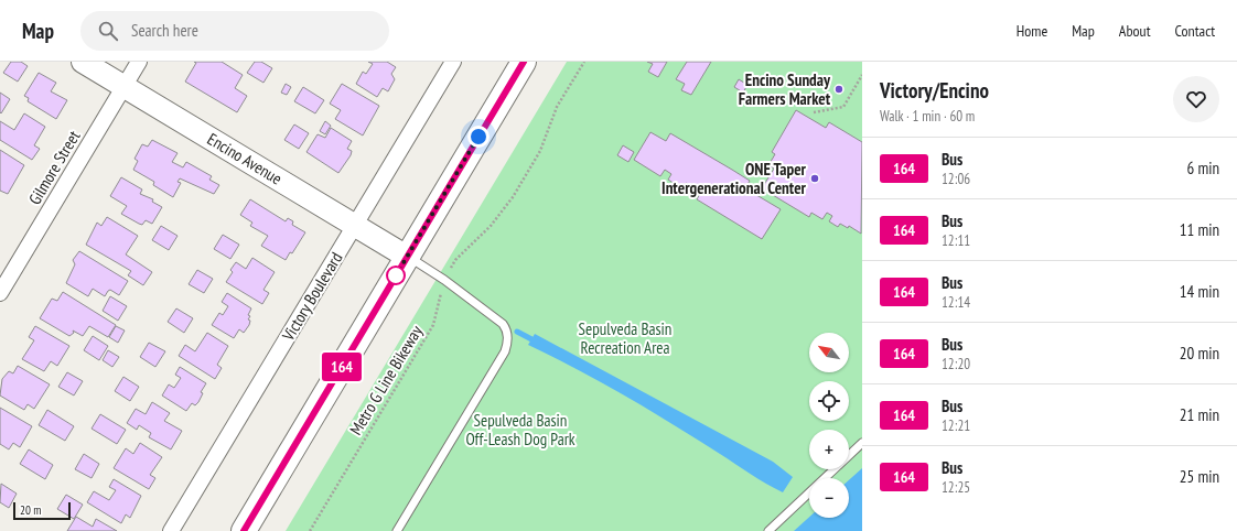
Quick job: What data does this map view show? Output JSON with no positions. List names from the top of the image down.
{
  "streets": {
    "street": ["Encino Avenue", "Gilmore Street", "Victory Boulevard"],
    "path": ["Metro G Line Bikeway"]
  },
  "crossings": [
    ["Encino Avenue", "Gilmore Street"],
    ["Encino Avenue", "Victory Boulevard"]
  ],
  "parks": ["Sepulveda Basin Recreation Area", "Sepulveda Basin Off-Leash Dog Park"],
  "places": ["Encino Sunday Farmers Market", "ONE Taper Intergenerational Center"],
  "lines": ["bus line 164"],
  "scale_bar": "20 m",
  "north": "top left",
  "page": {
    "header": "Map",
    "search": "Search here",
    "nav": [
      "Home",
      "Map",
      "About",
      "Contact"
    ],
    "on_map": "164",
    "heading": ["Victory/Encino", "Walk · 1 min · 60 m"],
    "list": [
      {
        "mark": "164",
        "name": "Bus",
        "note": "12:06",
        "value": "6 min"
      },
      {
        "mark": "164",
        "name": "Bus",
        "note": "12:11",
        "value": "11 min"
      },
      {
        "mark": "164",
        "name": "Bus",
        "note": "12:14",
        "value": "14 min"
      },
      {
        "mark": "164",
        "name": "Bus",
        "note": "12:20",
        "value": "20 min"
      },
      {
        "mark": "164",
        "name": "Bus",
        "note": "12:21",
        "value": "21 min"
      },
      {
        "mark": "164",
        "name": "Bus",
        "note": "12:25",
        "value": "25 min"
      }
    ],
    "map_buttons": ["+", "−"],
    "scale": "20 m"
  }
}
